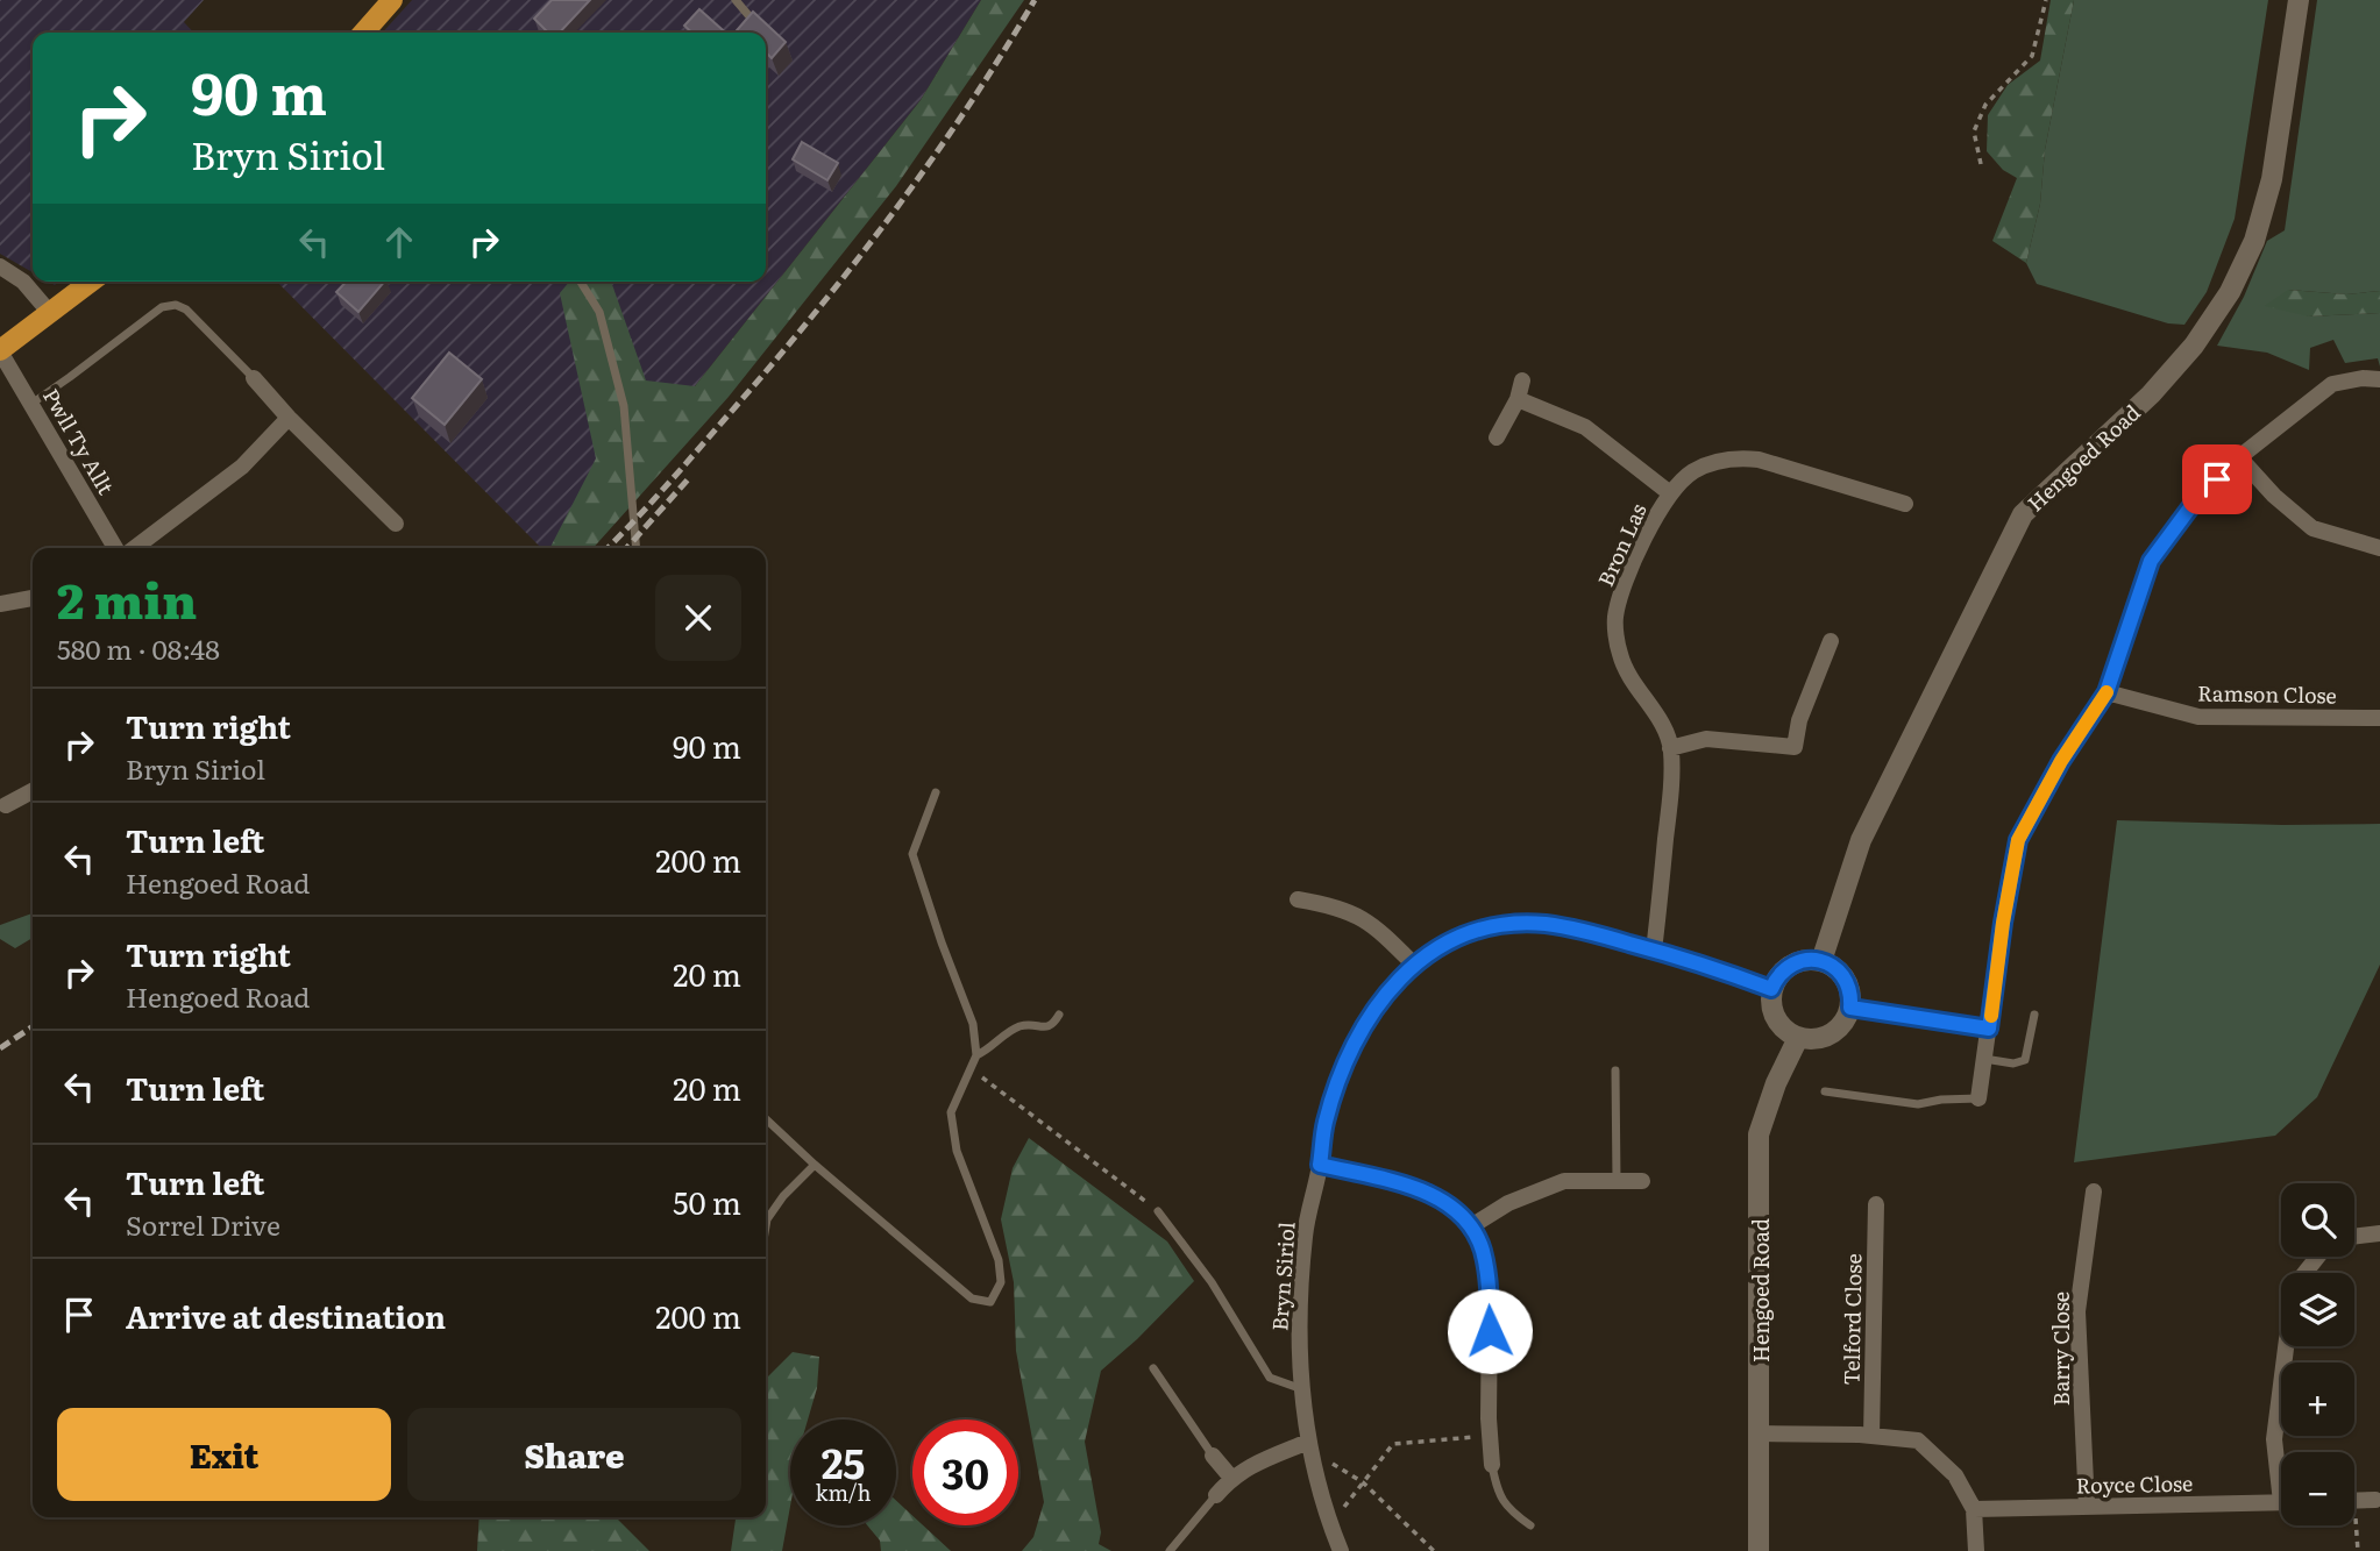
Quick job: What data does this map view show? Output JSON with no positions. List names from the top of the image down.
{
  "streets": {
    "street": [
      "Pwll Ty Allt",
      "Hengoed Road",
      "Bron Las",
      "Ramson Close",
      "Bryn Siriol",
      "Telford Close",
      "Barry Close",
      "Royce Close"
    ]
  },
  "crossings": [
    ["Hengoed Road", "Bryn Siriol"],
    ["Bron Las", "Bryn Siriol"],
    ["Barry Close", "Royce Close"]
  ],
  "page": {
    "turn": ["90 m", "Bryn Siriol"],
    "heading": ["2 min", "580 m · 08:48"],
    "list": [
      {
        "name": "Turn right",
        "note": "Bryn Siriol",
        "value": "90 m"
      },
      {
        "name": "Turn left",
        "note": "Hengoed Road",
        "value": "200 m"
      },
      {
        "name": "Turn right",
        "note": "Hengoed Road",
        "value": "20 m"
      },
      {
        "name": "Turn left",
        "value": "20 m"
      },
      {
        "name": "Turn left",
        "note": "Sorrel Drive",
        "value": "50 m"
      },
      {
        "name": "Arrive at destination",
        "value": "200 m"
      }
    ],
    "map_buttons": ["+", "−"],
    "buttons": ["Exit", "Share"],
    "speed": "25 km/h",
    "limit": "30"
  }
}
